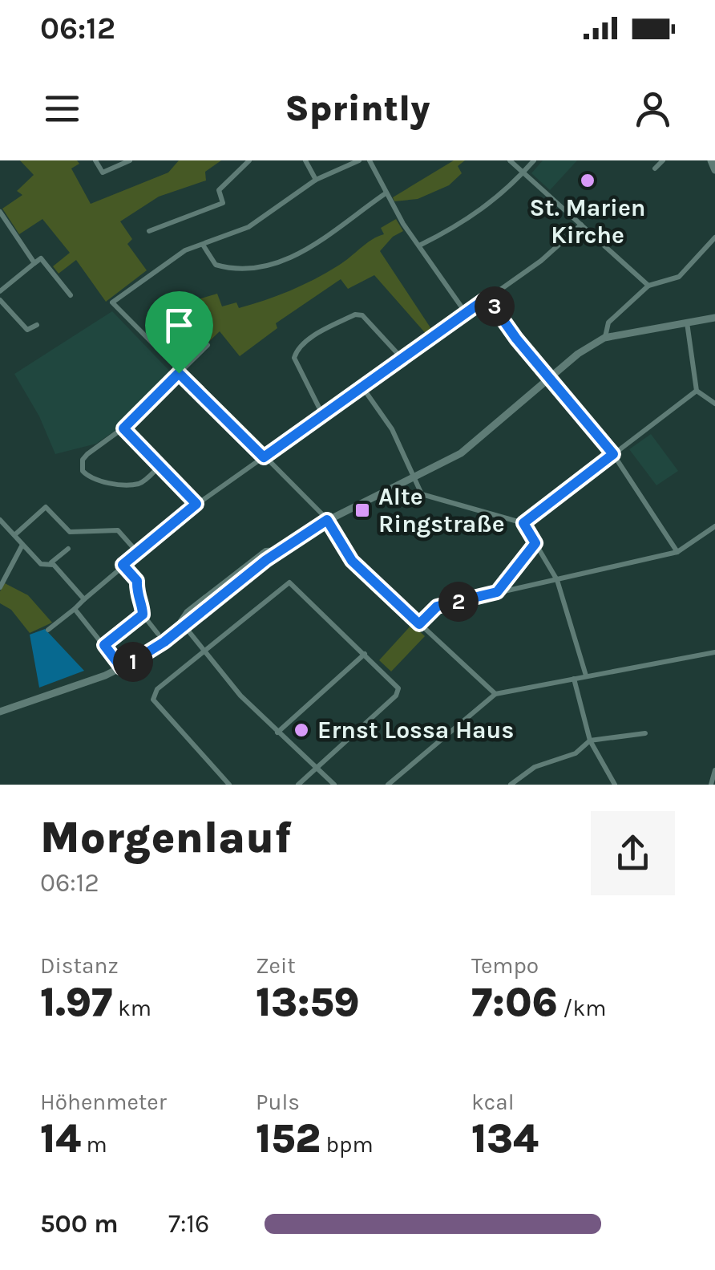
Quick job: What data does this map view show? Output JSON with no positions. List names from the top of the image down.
{
  "places": {
    "other": ["St. Marien Kirche", "Ernst Lossa Haus"],
    "transit": ["Alte Ringstraße"]
  },
  "page": {
    "status": "06:12",
    "header": "Sprintly",
    "pins": ["3", "2", "1"],
    "heading": ["Morgenlauf", "06:12"],
    "stats": [
      ["Distanz", "1.97 km"],
      ["Zeit", "13:59"],
      ["Tempo", "7:06 /km"],
      ["Höhenmeter", "14 m"],
      ["Puls", "152 bpm"],
      ["kcal", "134"]
    ],
    "list": [
      {
        "name": "500 m",
        "note": "7:16"
      }
    ]
  }
}
